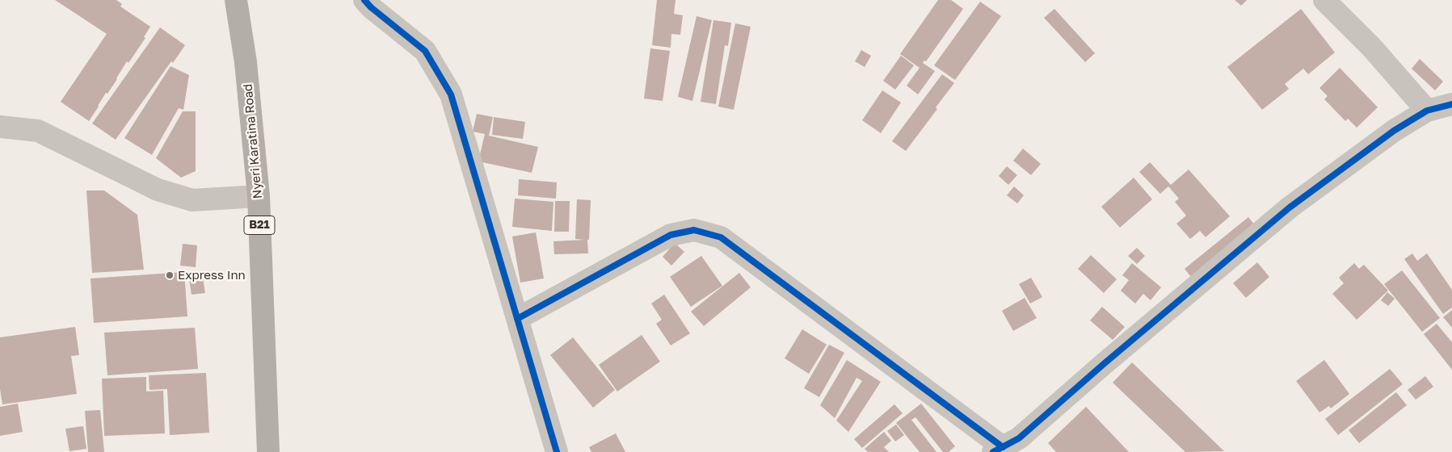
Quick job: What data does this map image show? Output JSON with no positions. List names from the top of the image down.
{
  "streets": {
    "highway": ["Nyeri Karatina Road", "B21"]
  },
  "places": ["Express Inn"]
}
